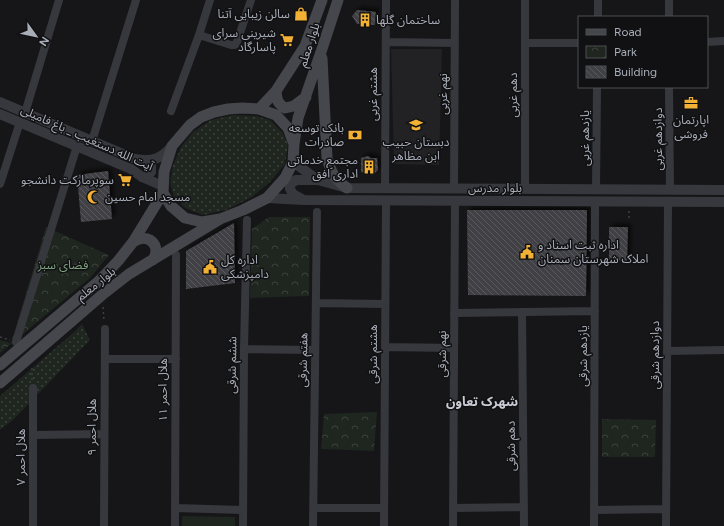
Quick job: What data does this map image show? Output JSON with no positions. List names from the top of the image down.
{
  "streets": {
    "main road": ["بلوار معلم"],
    "street": [
      "هشتم غربی",
      "نهم غربی",
      "دهم غربی",
      "آیت الله دستغیب _ باغ فامیلی",
      "یازدهم غربی",
      "دوازدهم غربی",
      "بلوار مدرس",
      "هشتم شرقی",
      "نهم شرقی",
      "دوازدهم شرقی",
      "یازدهم شرقی",
      "هفتم شرقی",
      "ششم شرقی",
      "هلال احمر ۱۱",
      "هلال احمر ۹",
      "دهم شرقی",
      "هلال احمر ۷"
    ]
  },
  "crossings": [
    ["بلوار معلم", "آیت الله دستغیب _ باغ فامیلی"],
    ["بلوار معلم", "بلوار مدرس"],
    ["هشتم غربی", "بلوار مدرس"],
    ["نهم غربی", "بلوار مدرس"],
    ["دهم غربی", "بلوار مدرس"],
    ["آیت الله دستغیب _ باغ فامیلی", "بلوار مدرس"],
    ["یازدهم غربی", "بلوار مدرس"],
    ["دوازدهم غربی", "بلوار مدرس"],
    ["بلوار مدرس", "هشتم شرقی"],
    ["بلوار مدرس", "نهم شرقی"],
    ["بلوار مدرس", "دوازدهم شرقی"],
    ["بلوار مدرس", "یازدهم شرقی"]
  ],
  "districts": ["شهرک تعاون"],
  "parks": ["فضای سبز"],
  "places": {
    "shop": ["سالن زیبایی آتنا"],
    "building": ["ساختمان گلها", "مجتمع خدماتی اداری افق"],
    "supermarket": ["شیرینی سرای پاسارگاد", "سوپرمارکت دانشجو"],
    "office": ["اپارتمان فروشی"],
    "school or university": ["دبستان حبیب ابن مظاهر"],
    "bank": ["بانک توسعه صادرات"],
    "mosque": ["مسجد امام حسین"],
    "public building": ["اداره ثبت اسناد و املاک شهرستان سمنان", "اداره کل دامپزشکی"]
  },
  "legend": ["Road", "Park", "Building"],
  "north": "bottom right"
}
